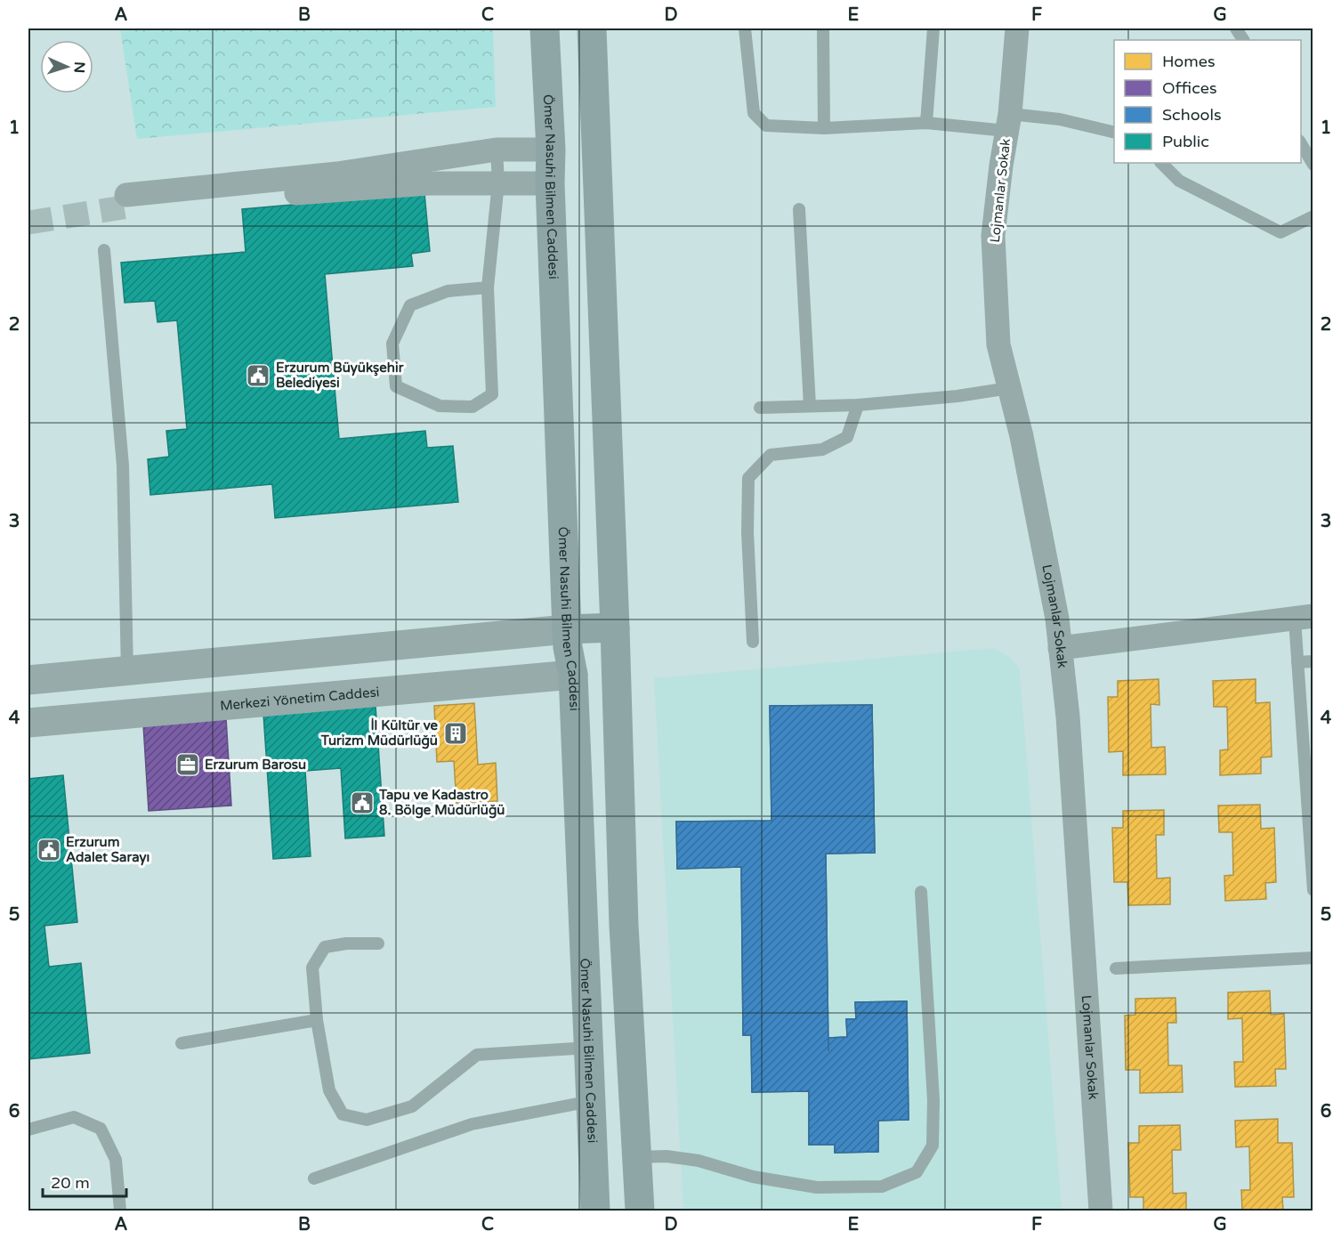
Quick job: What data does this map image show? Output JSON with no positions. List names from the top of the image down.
{
  "streets": {
    "main road": ["Ömer Nasuhi Bilmen Caddesi"],
    "street": ["Lojmanlar Sokak", "Merkezi Yönetim Caddesi"]
  },
  "crossings": [
    ["Ömer Nasuhi Bilmen Caddesi", "Merkezi Yönetim Caddesi"]
  ],
  "places": {
    "public building": ["Erzurum Büyükşehir Belediyesi", "Tapu ve Kadastro 8. Bölge Müdürlüğü", "Erzurum Adalet Sarayı"],
    "building": ["İl Kültür ve Turizm Müdürlüğü"],
    "office": ["Erzurum Barosu"]
  },
  "legend": [
    "Homes",
    "Offices",
    "Schools",
    "Public"
  ],
  "scale_bar": "20 m",
  "north": "right",
  "grid": {
    "columns": [
      "A",
      "B",
      "C",
      "D",
      "E",
      "F",
      "G"
    ],
    "rows": [
      "1",
      "2",
      "3",
      "4",
      "5",
      "6"
    ]
  }
}
